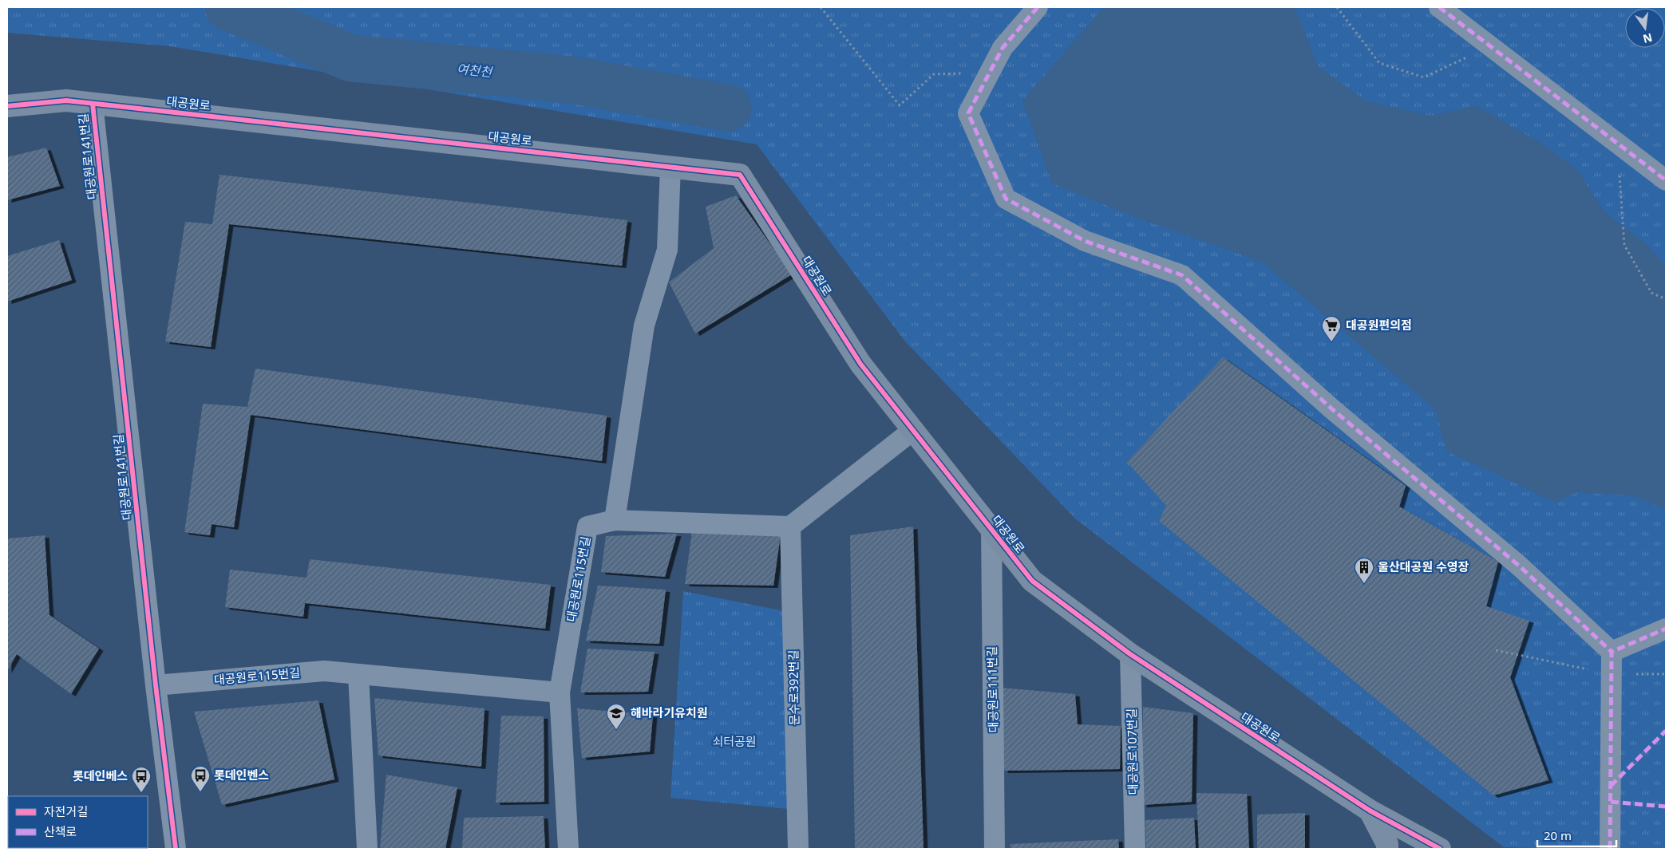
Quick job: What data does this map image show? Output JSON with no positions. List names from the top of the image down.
{
  "streets": {
    "street": [
      "대공원로",
      "대공원로141번길",
      "대공원로115번길",
      "문수로392번길",
      "대공원로111번길",
      "대공원로107번길"
    ]
  },
  "crossings": [
    ["대공원로", "대공원로141번길"],
    ["대공원로", "대공원로111번길"],
    ["대공원로", "대공원로107번길"],
    ["대공원로141번길", "대공원로115번길"],
    ["대공원로115번길", "문수로392번길"]
  ],
  "water": ["여천천"],
  "parks": ["쇠터공원"],
  "places": {
    "supermarket": ["대공원편의점"],
    "building": ["울산대공원 수영장"],
    "school or university": ["해바라기유치원"],
    "bus stop": ["롯데인벤스", "롯데인베스"]
  },
  "legend": ["자전거길", "산책로"],
  "scale_bar": "20 m",
  "north": "bottom"
}
